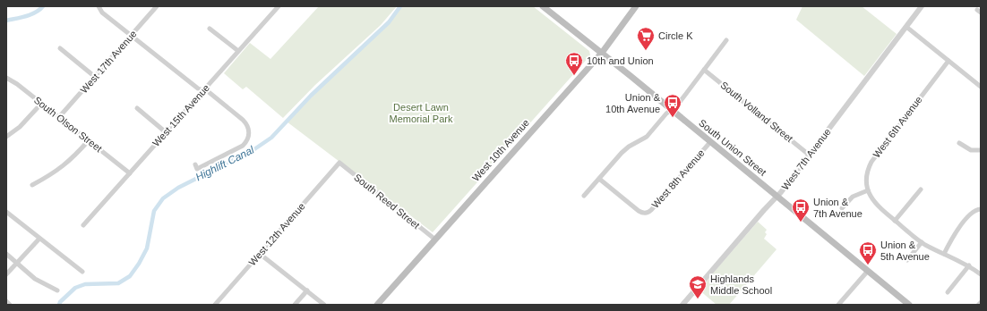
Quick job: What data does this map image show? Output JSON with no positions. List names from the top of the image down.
{
  "streets": {
    "main road": ["South Union Street", "West 10th Avenue"],
    "street": [
      "West 17th Avenue",
      "South Volland Street",
      "West 15th Avenue",
      "South Olson Street",
      "West 6th Avenue",
      "West 7th Avenue",
      "West 8th Avenue",
      "South Reed Street",
      "West 12th Avenue"
    ]
  },
  "crossings": [
    ["West 17th Avenue", "South Olson Street"],
    ["South Volland Street", "West 7th Avenue"],
    ["West 15th Avenue", "South Olson Street"],
    ["South Union Street", "West 10th Avenue"],
    ["South Union Street", "West 7th Avenue"],
    ["South Union Street", "West 8th Avenue"],
    ["West 10th Avenue", "South Reed Street"],
    ["South Reed Street", "West 12th Avenue"]
  ],
  "water": ["Highlift Canal"],
  "parks": ["Desert Lawn Memorial Park"],
  "places": {
    "supermarket": ["Circle K"],
    "bus stop": [
      "10th and Union",
      "Union & 10th Avenue",
      "Union & 7th Avenue",
      "Union & 5th Avenue"
    ],
    "school or university": ["Highlands Middle School"]
  }
}
